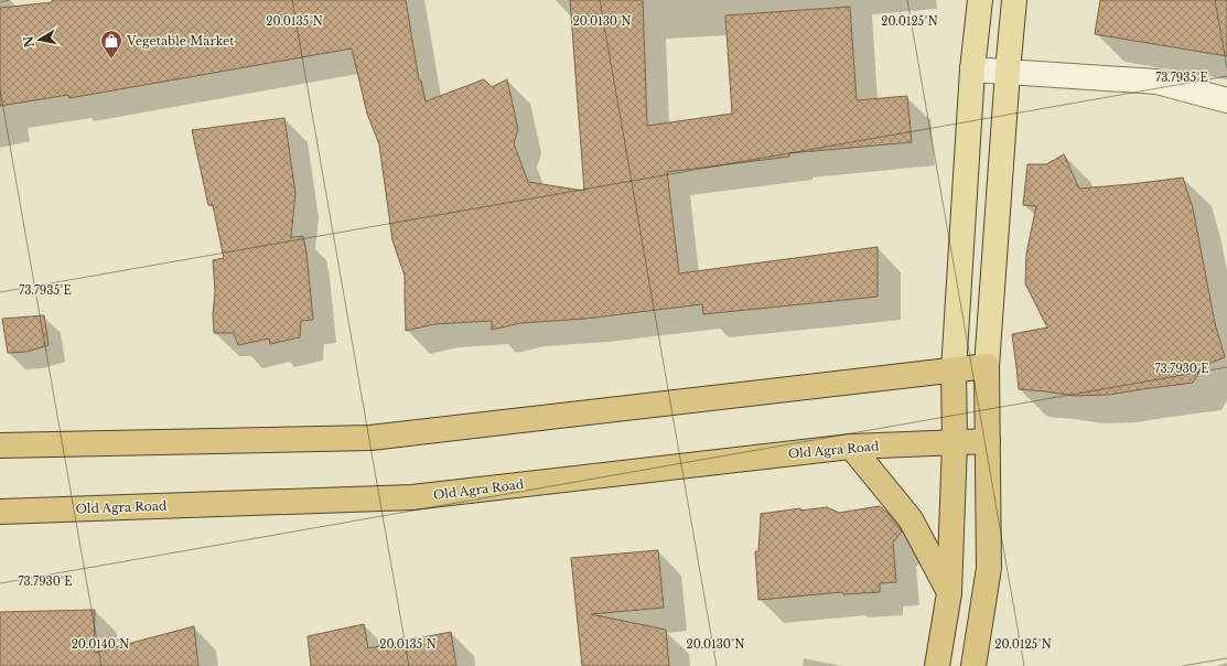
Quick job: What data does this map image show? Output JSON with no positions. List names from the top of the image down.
{
  "streets": {
    "highway": ["Old Agra Road"]
  },
  "places": {
    "shop": ["Vegetable Market"]
  },
  "north": "left",
  "coordinates": [
    "20.0135°N",
    "20.0130°N",
    "20.0125°N",
    "73.7935°E",
    "73.7930°E",
    "20.0140°N"
  ]
}
